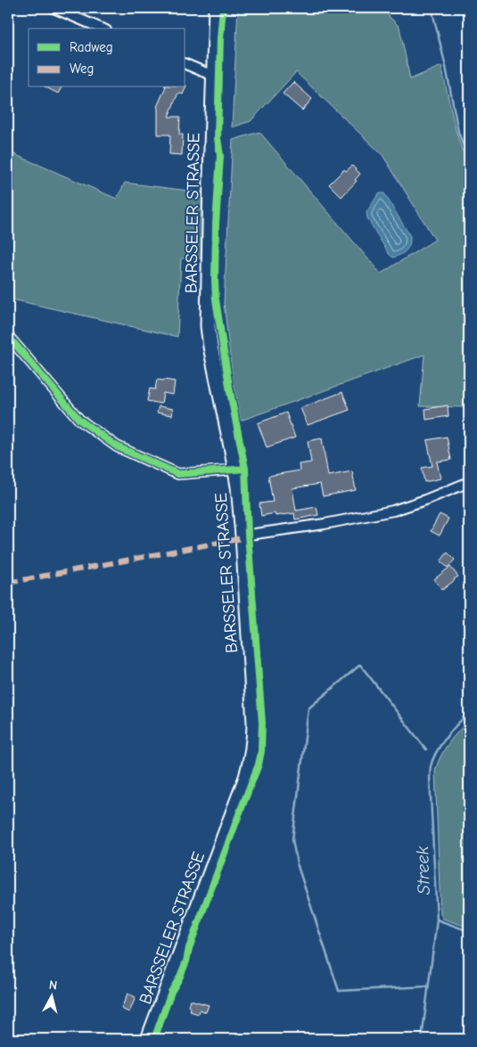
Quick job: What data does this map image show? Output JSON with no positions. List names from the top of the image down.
{
  "streets": {
    "main road": ["BARSSELER STRASSE"]
  },
  "water": ["Streek"],
  "legend": ["Radweg", "Weg"],
  "north": "top"
}
